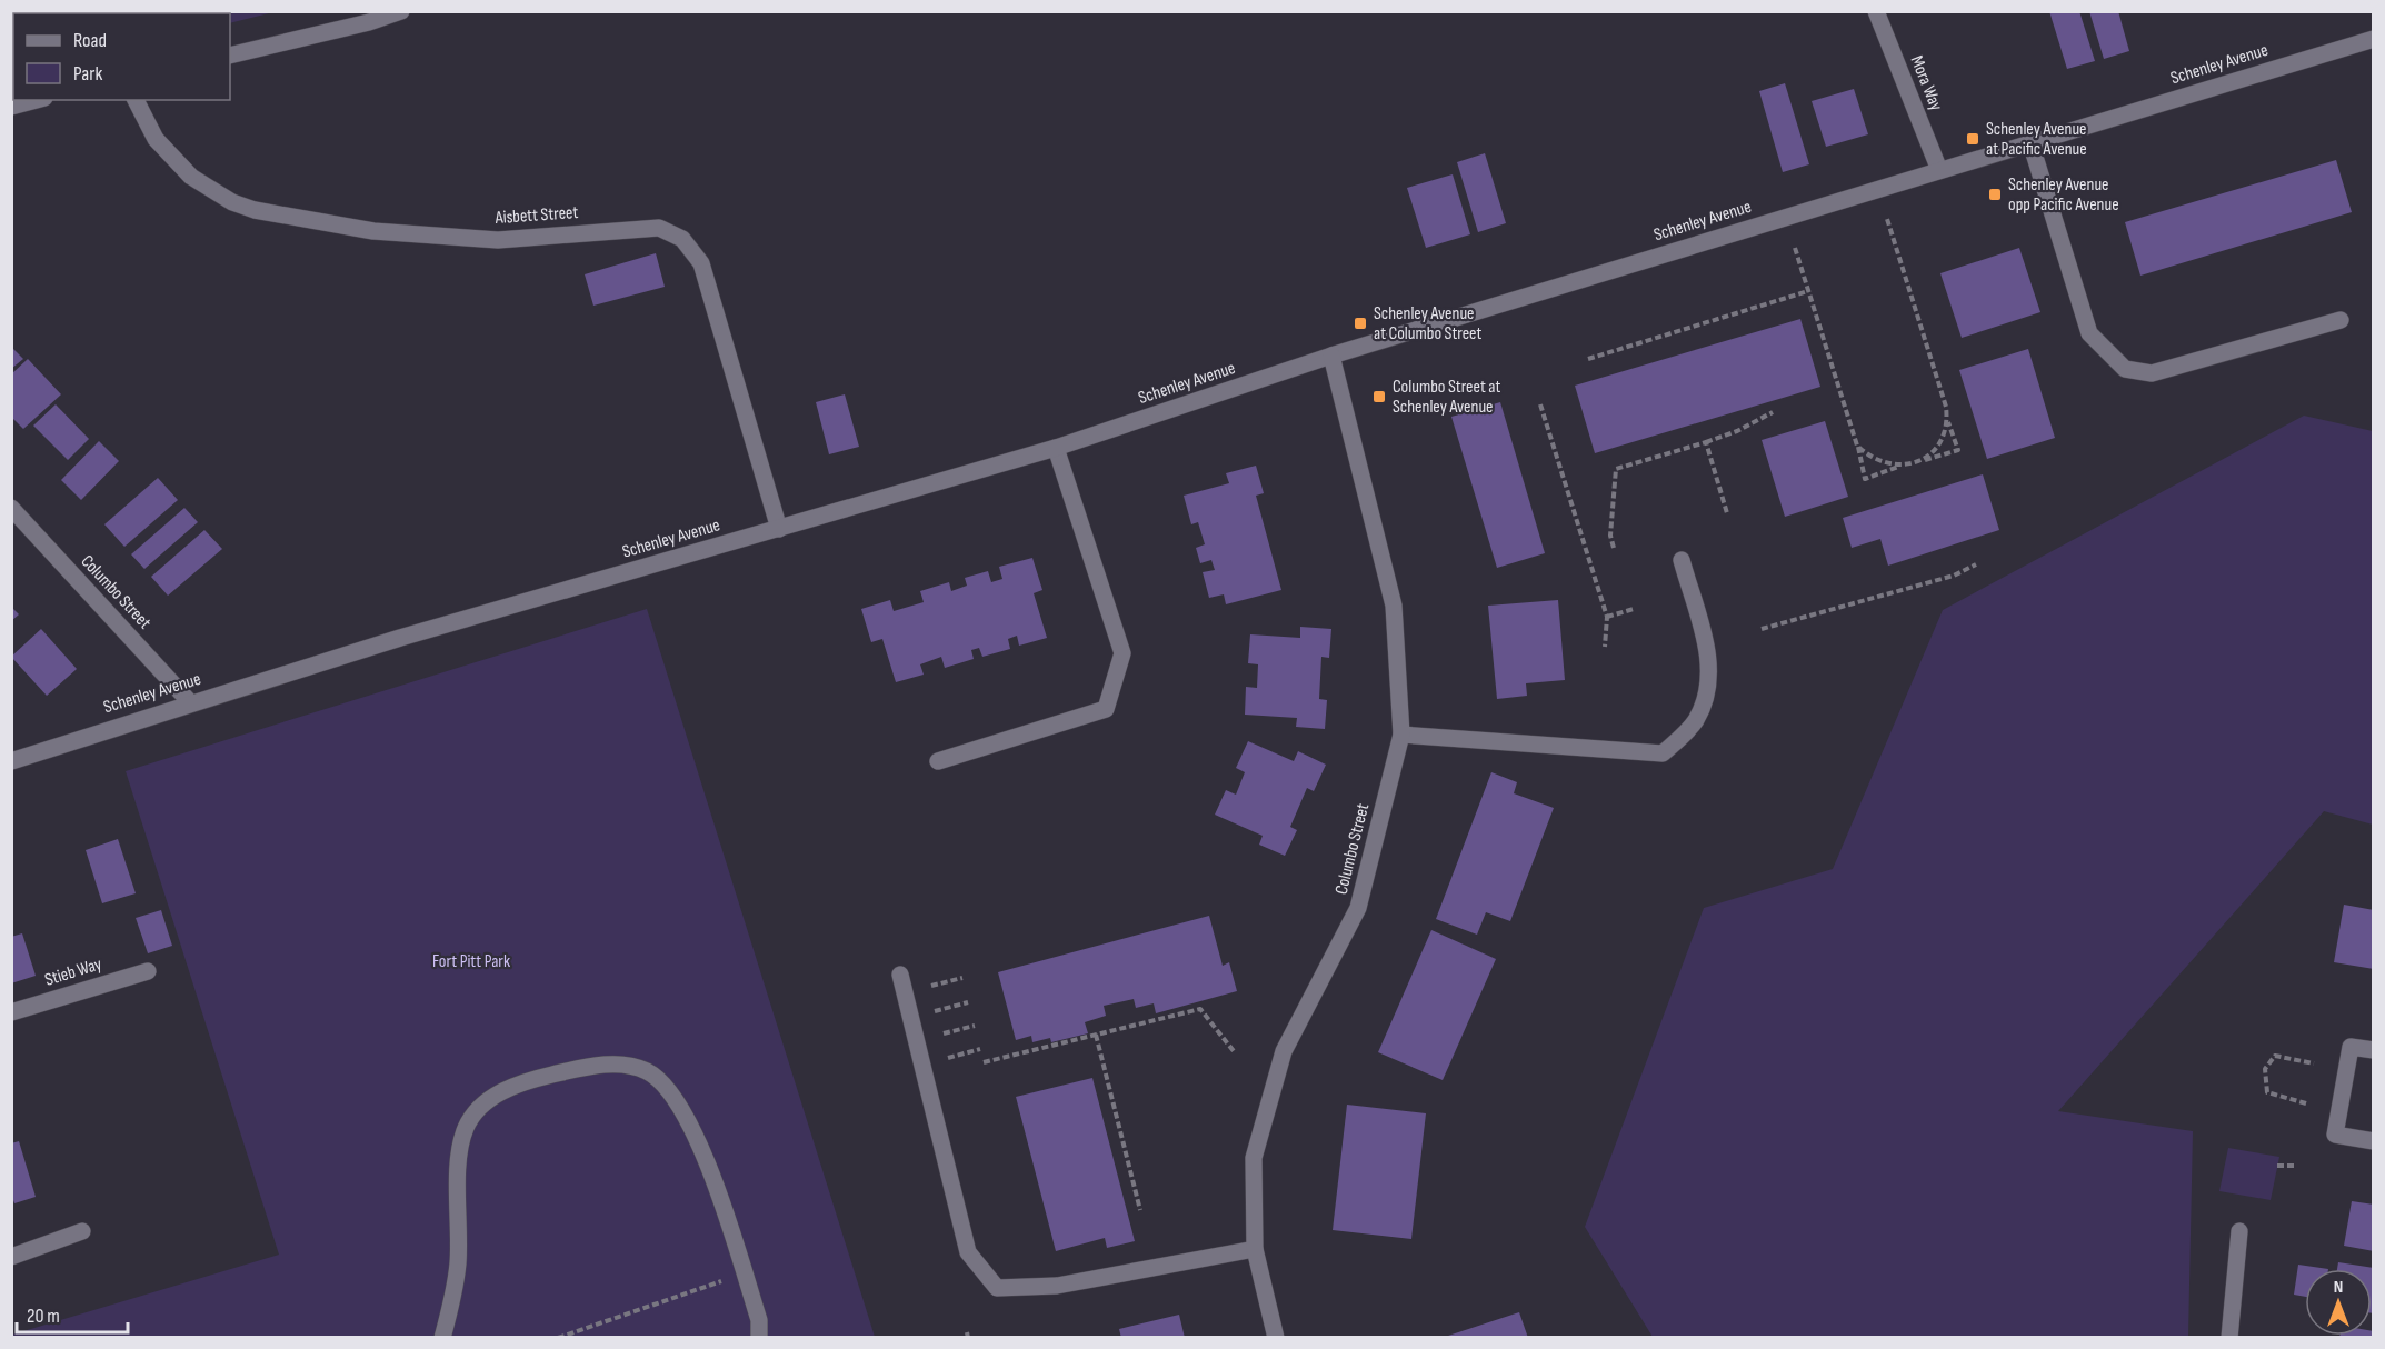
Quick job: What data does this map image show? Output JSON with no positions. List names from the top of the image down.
{
  "streets": {
    "street": [
      "Schenley Avenue",
      "Mora Way",
      "Aisbett Street",
      "Columbo Street",
      "Stieb Way"
    ]
  },
  "crossings": [
    ["Schenley Avenue", "Mora Way"],
    ["Schenley Avenue", "Aisbett Street"],
    ["Schenley Avenue", "Columbo Street"]
  ],
  "parks": ["Fort Pitt Park"],
  "places": {
    "transit": [
      "Schenley Avenue at Pacific Avenue",
      "Schenley Avenue opp Pacific Avenue",
      "Schenley Avenue at Columbo Street",
      "Columbo Street at Schenley Avenue"
    ]
  },
  "legend": ["Road", "Park"],
  "scale_bar": "20 m",
  "north": "top"
}
